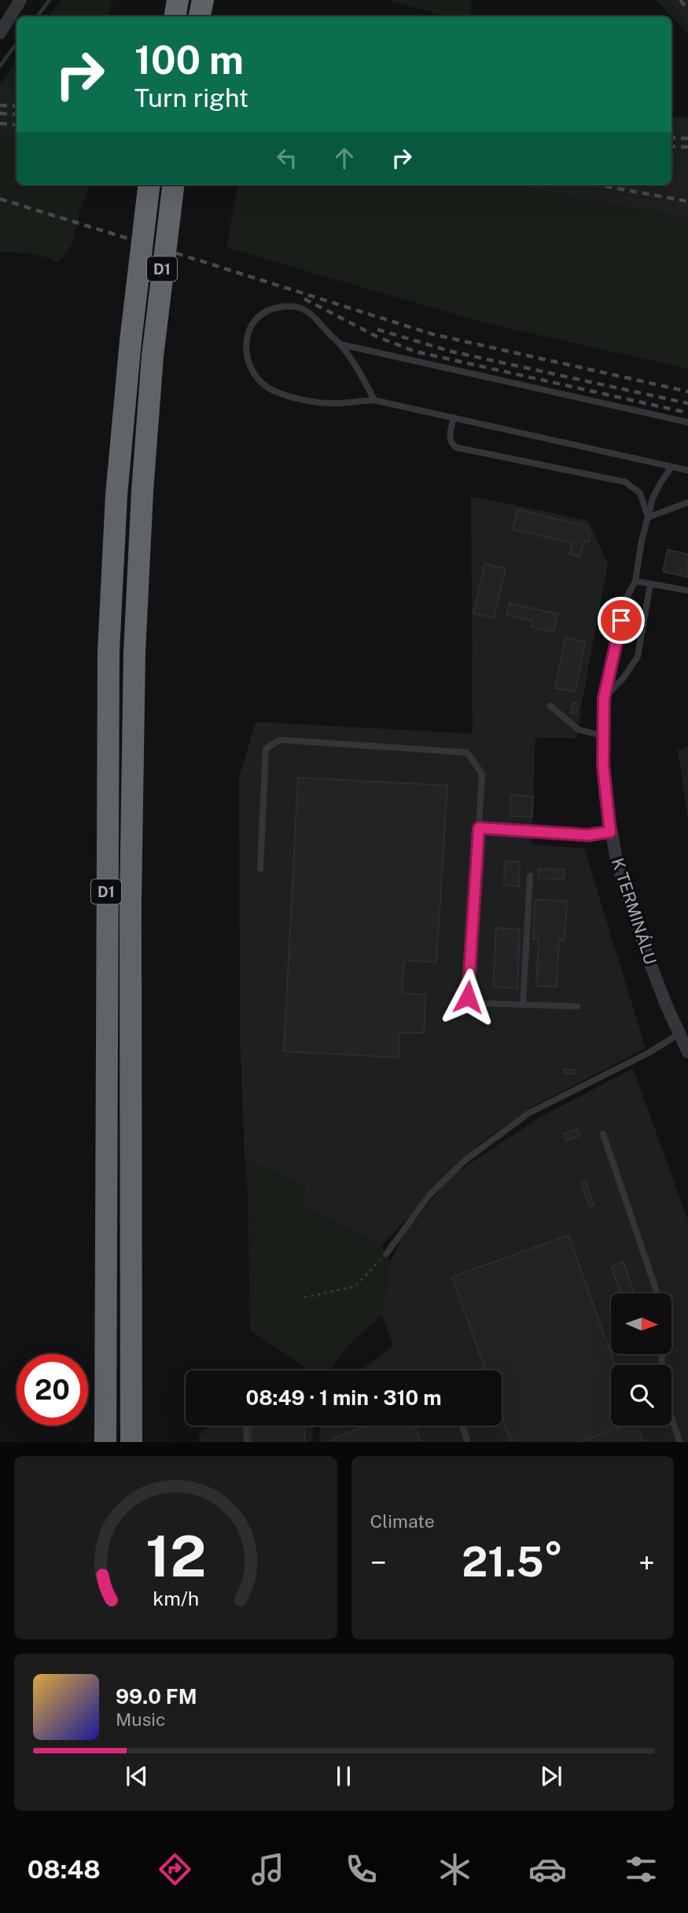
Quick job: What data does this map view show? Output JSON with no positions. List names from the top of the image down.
{
  "streets": {
    "highway": ["D1"],
    "street": ["K TERMINÁLU"]
  },
  "north": "right",
  "page": {
    "turn": ["100 m", "Turn right"],
    "limit": "20",
    "trip": "08:49 · 1 min · 310 m",
    "tile": "Climate",
    "heat": ["−", "21.5°", "+"],
    "song": ["99.0 FM", "Music"],
    "tabs": "08:48",
    "gauge": ["12", "km/h"]
  }
}
